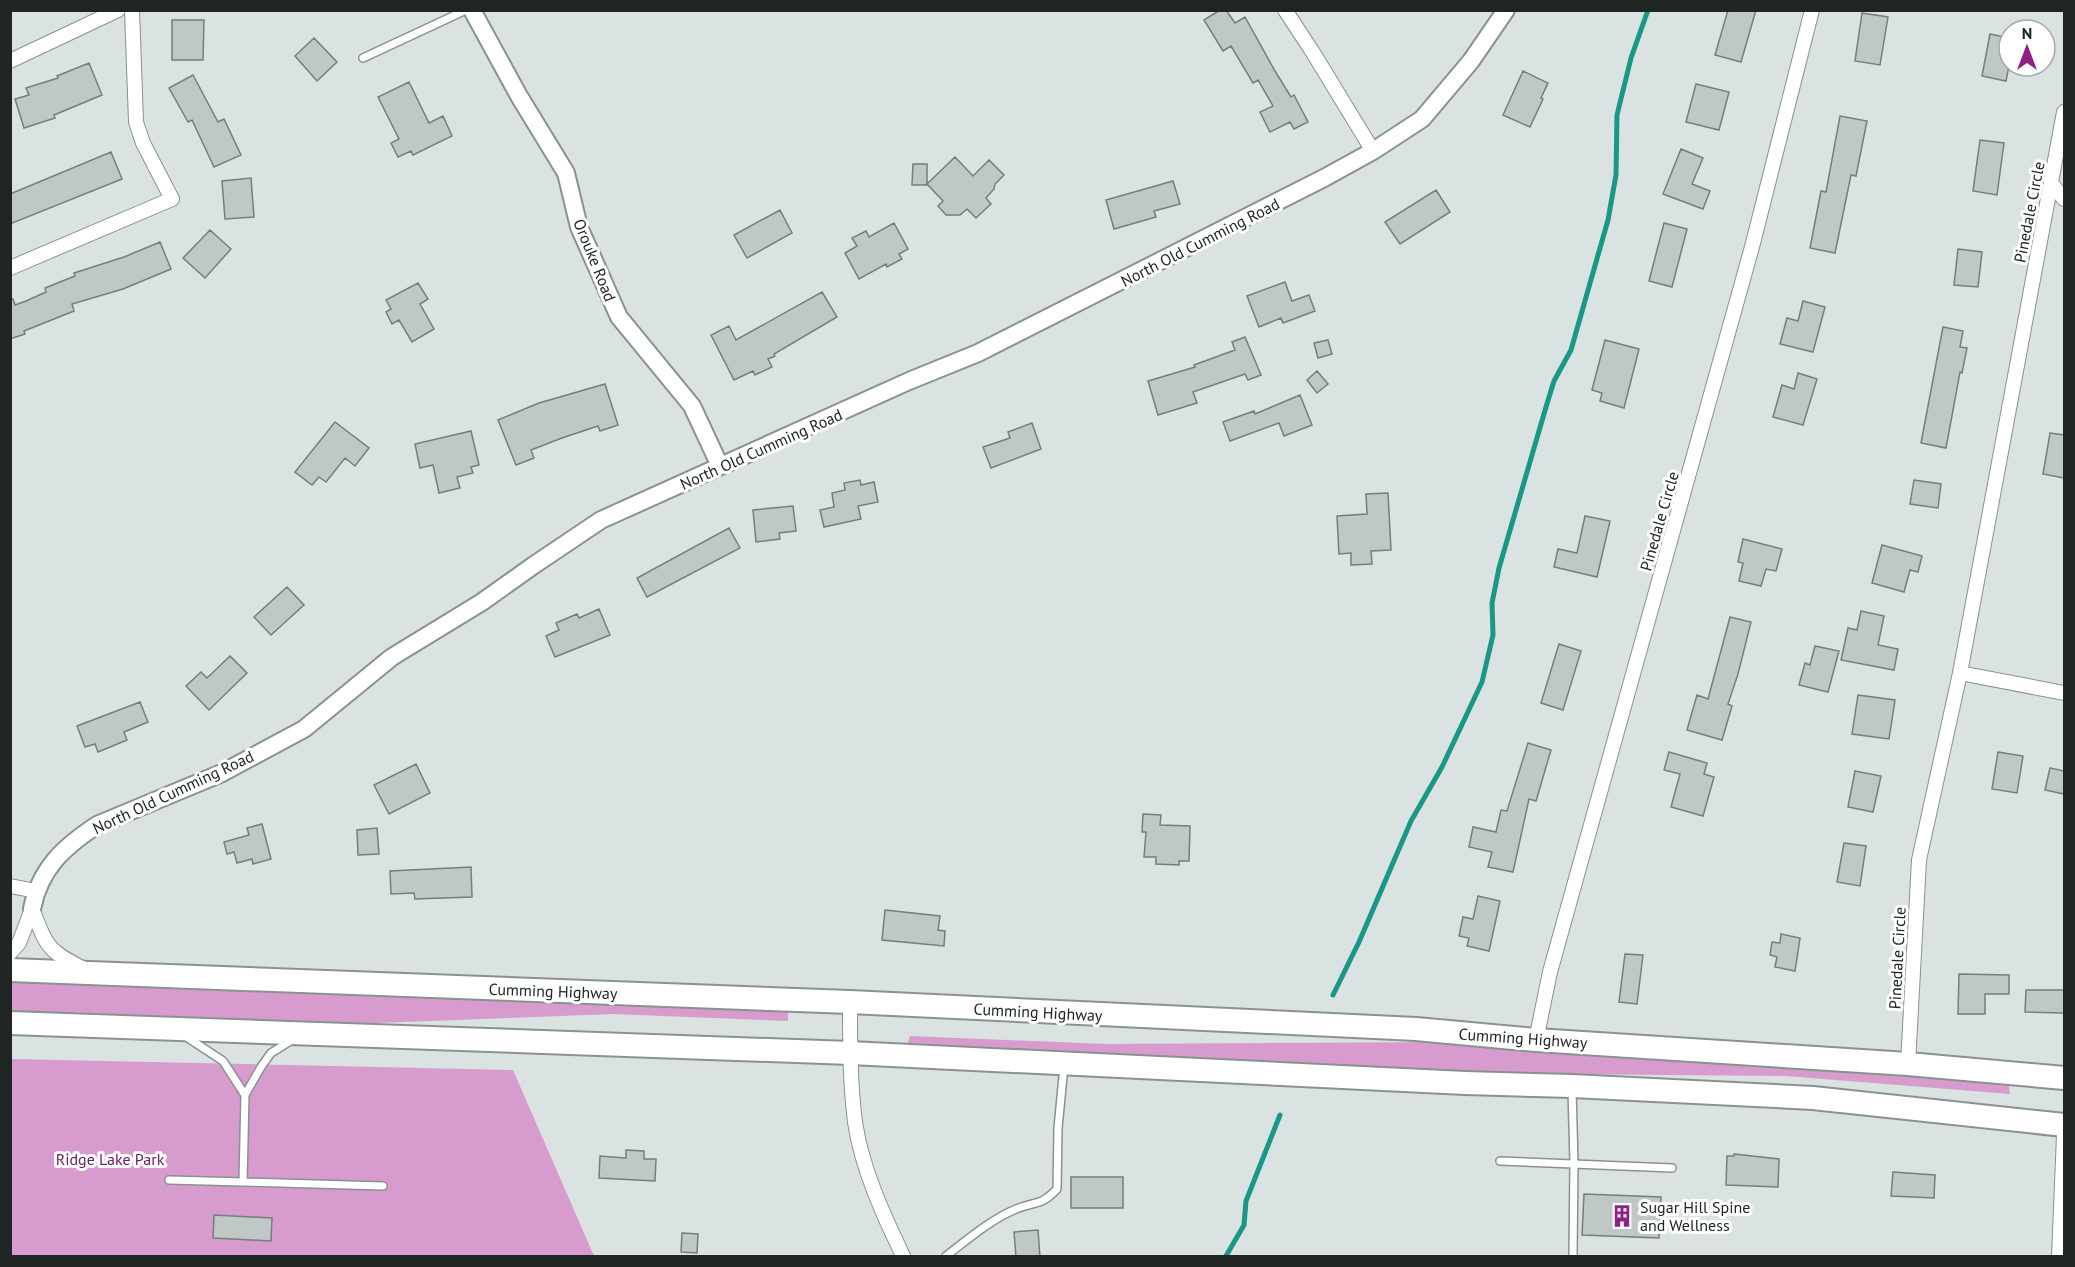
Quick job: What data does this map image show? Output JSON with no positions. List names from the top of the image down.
{
  "streets": {
    "highway": ["Cumming Highway"],
    "street": ["Pinedale Circle", "North Old Cumming Road", "Orouke Road"]
  },
  "crossings": [
    ["Pinedale Circle", "Cumming Highway"],
    ["North Old Cumming Road", "Orouke Road"]
  ],
  "parks": ["Ridge Lake Park"],
  "places": {
    "building": ["Sugar Hill Spine and Wellness"]
  },
  "north": "top"
}
